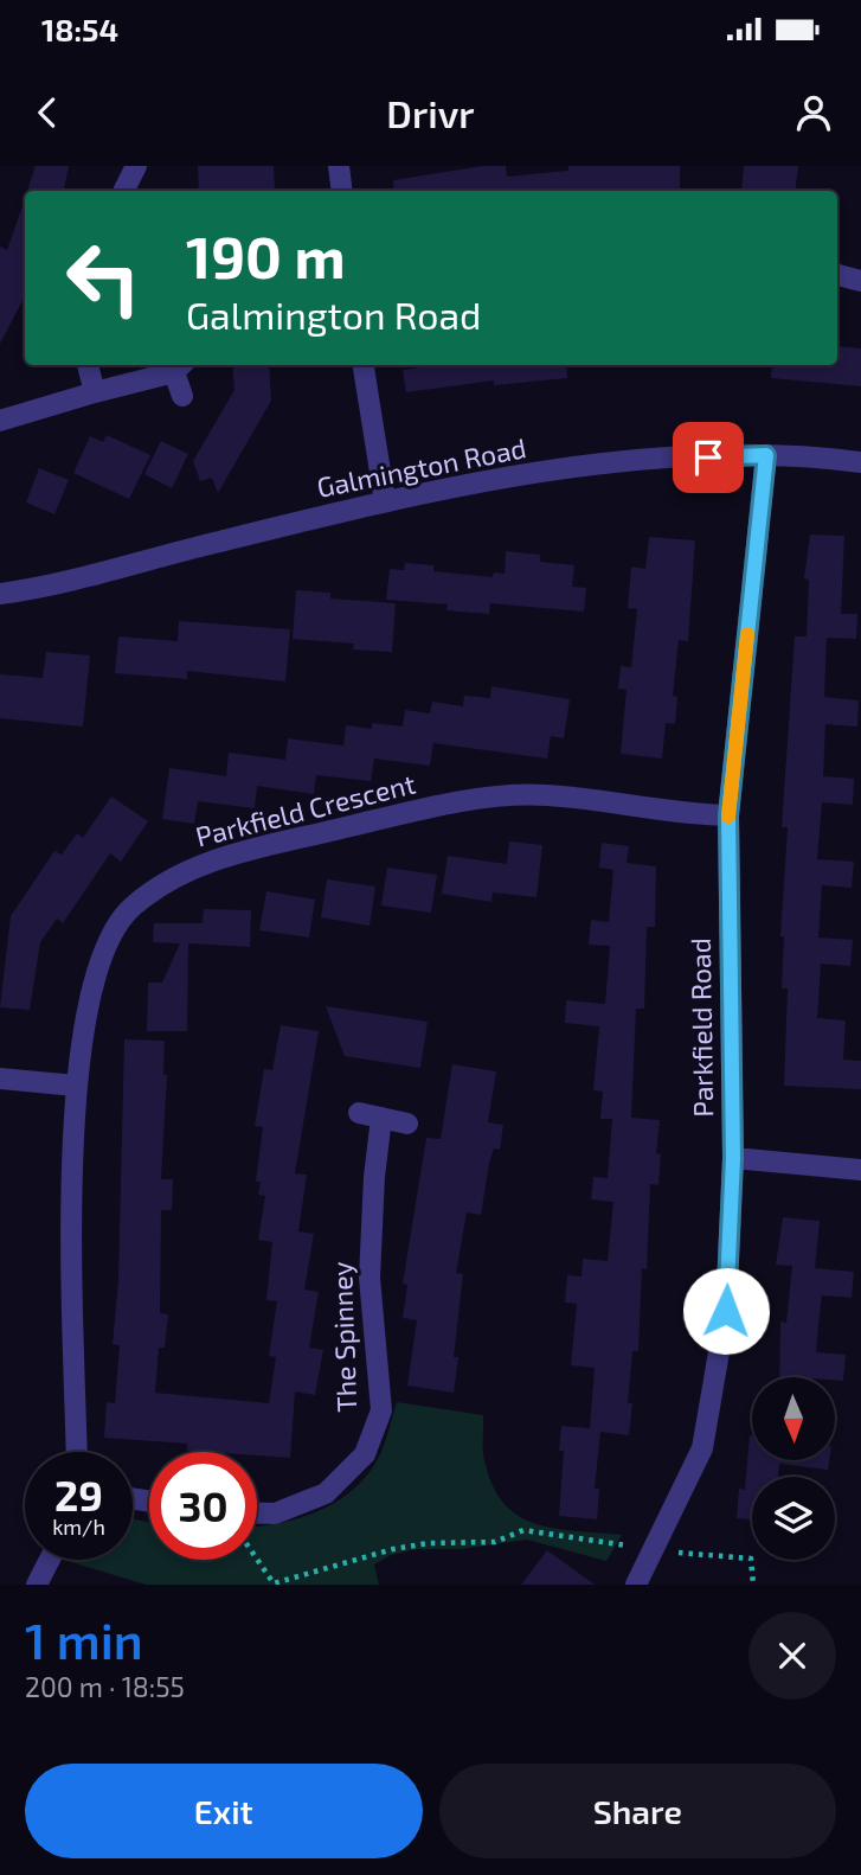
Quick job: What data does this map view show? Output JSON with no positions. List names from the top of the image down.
{
  "streets": {
    "street": [
      "Galmington Road",
      "Parkfield Crescent",
      "Parkfield Road",
      "The Spinney"
    ]
  },
  "crossings": [
    ["Galmington Road", "Parkfield Road"],
    ["Parkfield Crescent", "Parkfield Road"]
  ],
  "north": "bottom",
  "page": {
    "status": "18:54",
    "header": "Drivr",
    "turn": ["190 m", "Galmington Road"],
    "speed": "29 km/h",
    "limit": "30",
    "heading": ["1 min", "200 m · 18:55"],
    "buttons": ["Exit", "Share"]
  }
}
